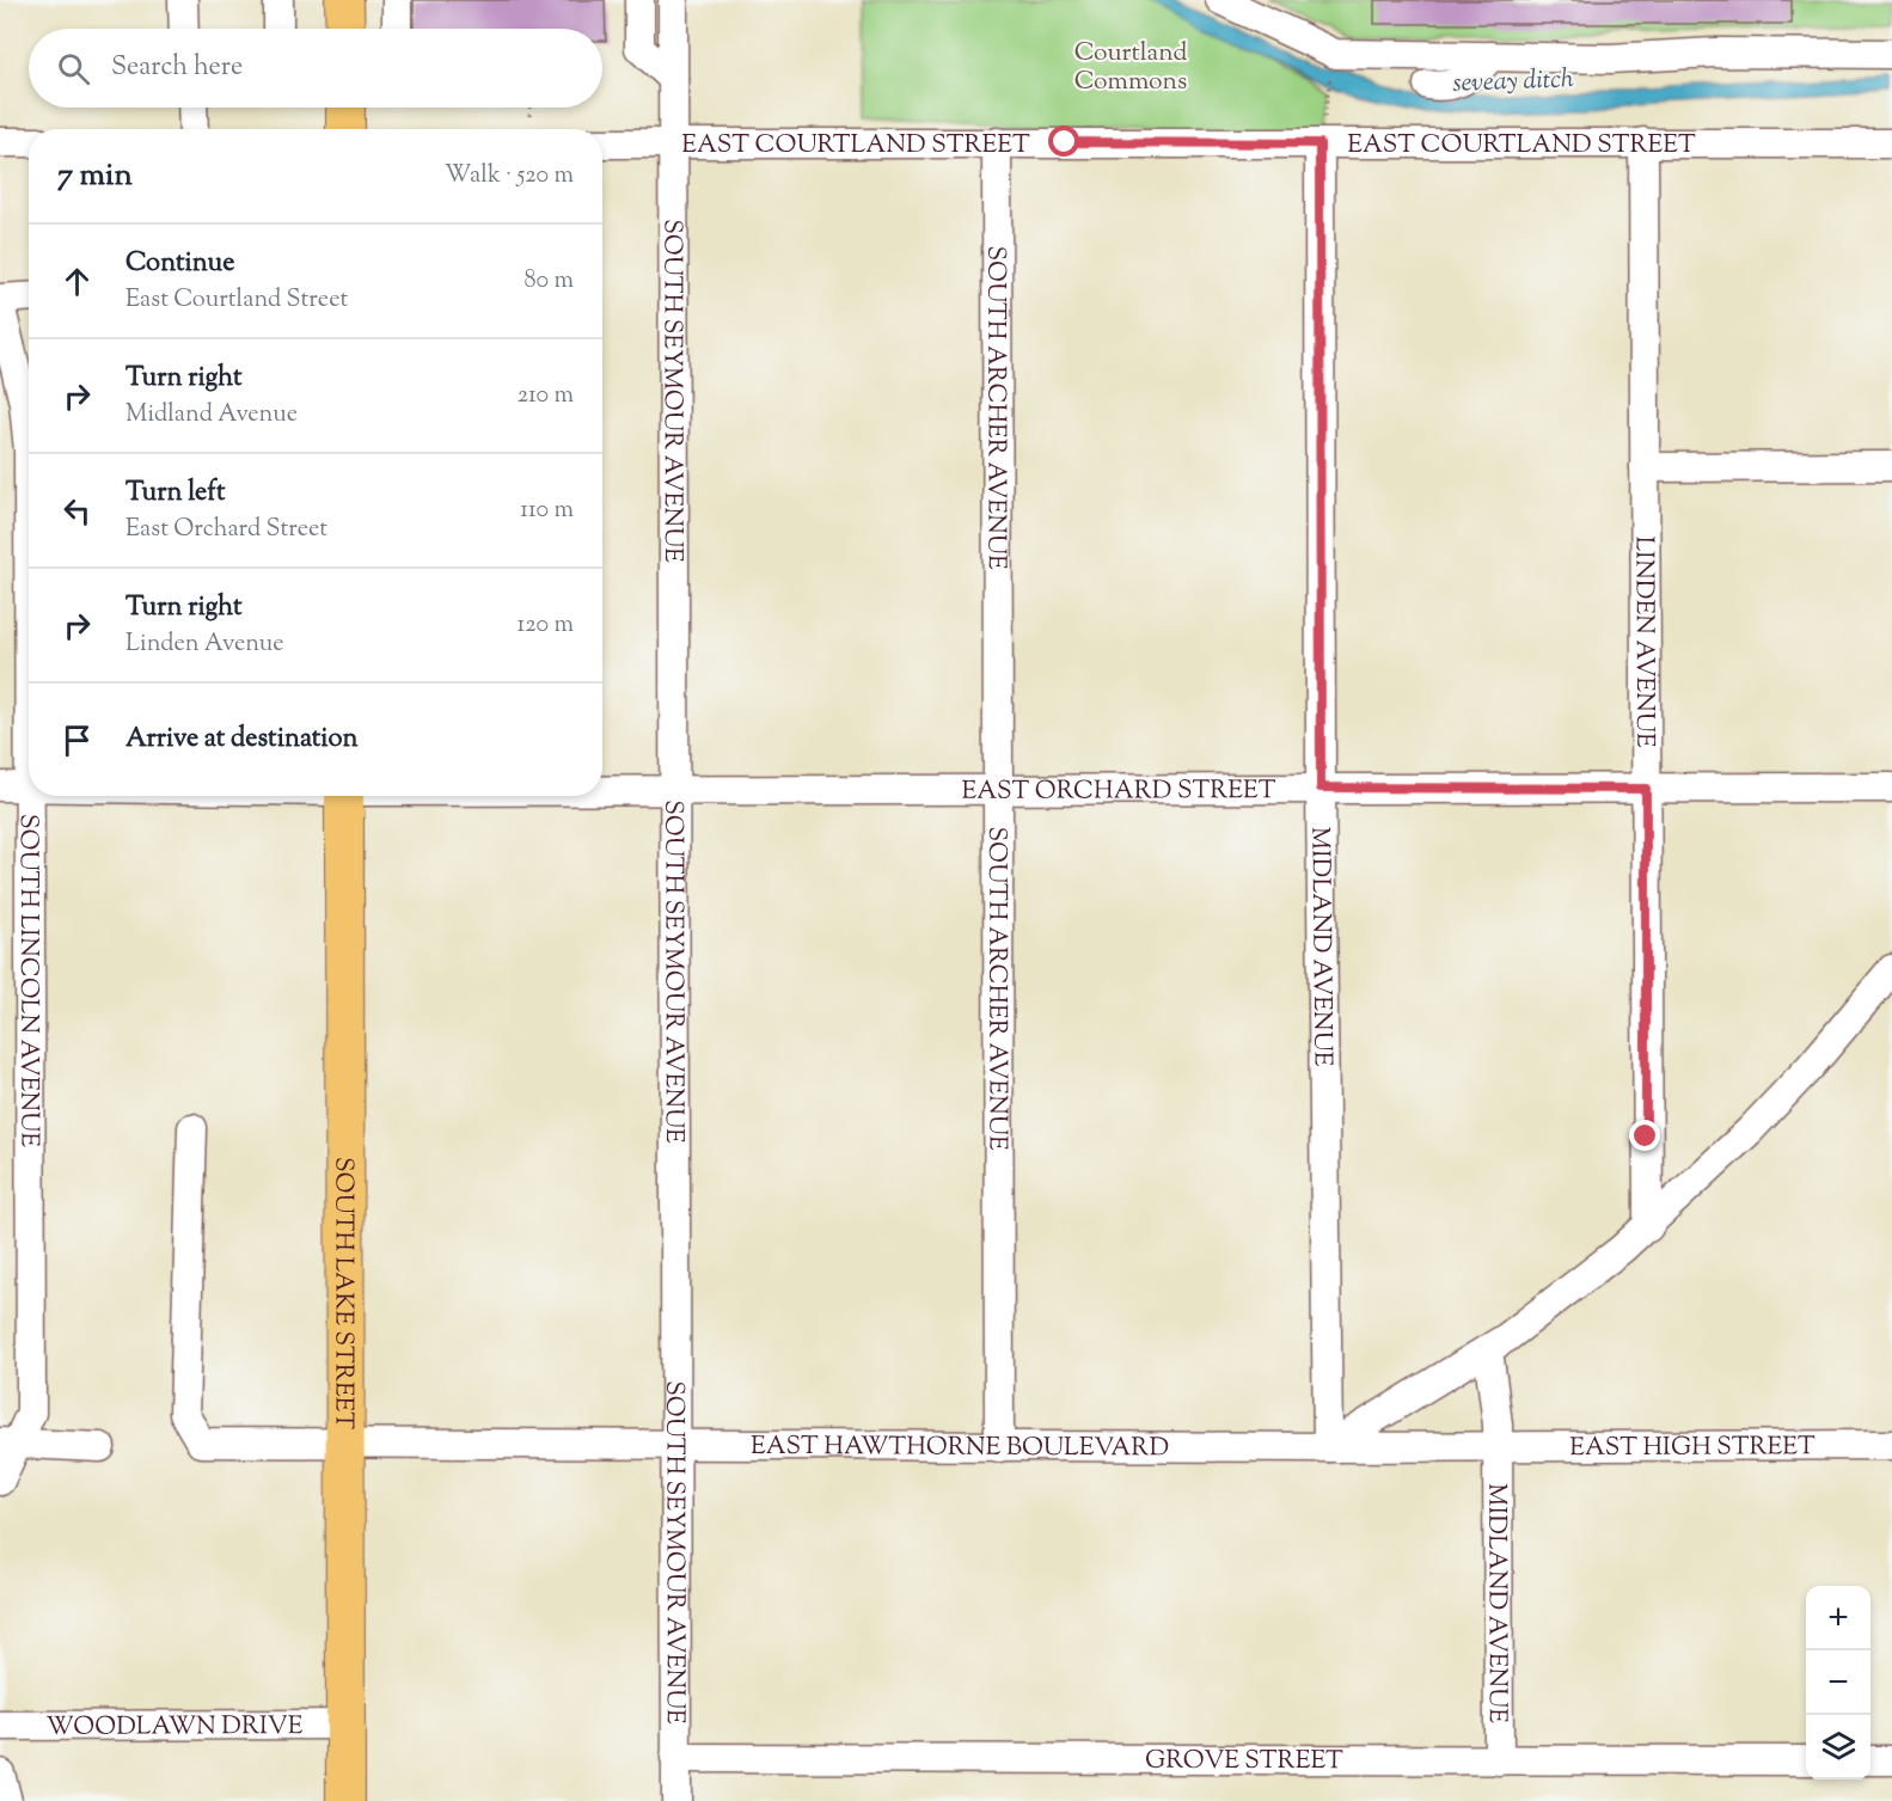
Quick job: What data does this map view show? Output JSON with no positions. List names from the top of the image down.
{
  "streets": {
    "main road": ["SOUTH LAKE STREET"],
    "street": [
      "EAST COURTLAND STREET",
      "SOUTH SEYMOUR AVENUE",
      "SOUTH ARCHER AVENUE",
      "LINDEN AVENUE",
      "EAST ORCHARD STREET",
      "MIDLAND AVENUE",
      "SOUTH LINCOLN AVENUE",
      "EAST HAWTHORNE BOULEVARD",
      "EAST HIGH STREET",
      "WOODLAWN DRIVE",
      "GROVE STREET"
    ]
  },
  "crossings": [
    ["EAST COURTLAND STREET", "SOUTH SEYMOUR AVENUE"],
    ["EAST COURTLAND STREET", "SOUTH ARCHER AVENUE"],
    ["EAST COURTLAND STREET", "LINDEN AVENUE"],
    ["EAST COURTLAND STREET", "MIDLAND AVENUE"],
    ["SOUTH SEYMOUR AVENUE", "EAST ORCHARD STREET"],
    ["SOUTH SEYMOUR AVENUE", "EAST HAWTHORNE BOULEVARD"],
    ["SOUTH SEYMOUR AVENUE", "GROVE STREET"],
    ["SOUTH ARCHER AVENUE", "EAST ORCHARD STREET"],
    ["SOUTH ARCHER AVENUE", "EAST HAWTHORNE BOULEVARD"],
    ["LINDEN AVENUE", "EAST ORCHARD STREET"],
    ["EAST ORCHARD STREET", "MIDLAND AVENUE"],
    ["MIDLAND AVENUE", "EAST HAWTHORNE BOULEVARD"],
    ["MIDLAND AVENUE", "EAST HIGH STREET"],
    ["MIDLAND AVENUE", "GROVE STREET"],
    ["SOUTH LAKE STREET", "EAST HAWTHORNE BOULEVARD"],
    ["SOUTH LAKE STREET", "WOODLAWN DRIVE"],
    ["EAST HAWTHORNE BOULEVARD", "EAST HIGH STREET"]
  ],
  "water": ["seveay ditch"],
  "parks": ["Courtland Commons"],
  "page": {
    "search": "Search here",
    "heading": ["7 min", "Walk · 520 m"],
    "list": [
      ["Continue", "East Courtland Street", "80 m"],
      ["Turn right", "Midland Avenue", "210 m"],
      ["Turn left", "East Orchard Street", "110 m"],
      ["Turn right", "Linden Avenue", "120 m"],
      "Arrive at destination"
    ],
    "map_buttons": ["+", "−"]
  }
}
